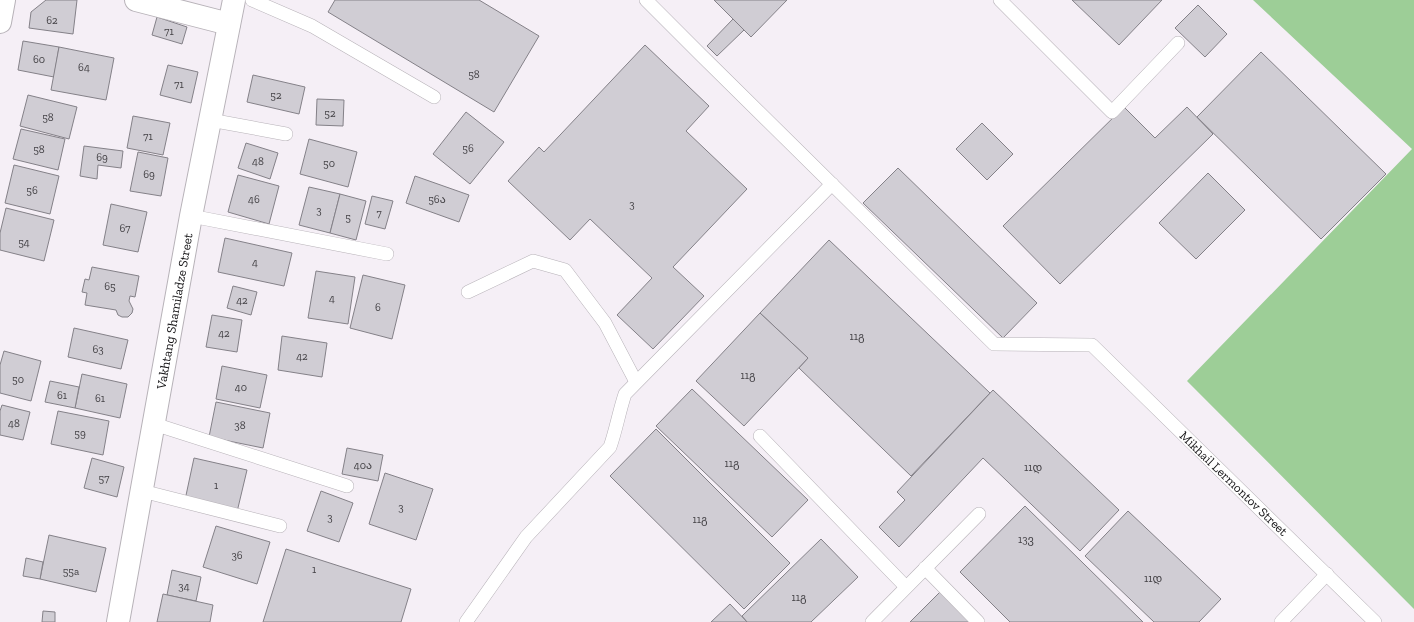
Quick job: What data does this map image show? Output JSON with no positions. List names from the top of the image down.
{
  "streets": {
    "street": ["Vakhtang Shamiladze Street"],
    "lane": ["Mikhail Lermontov Street"]
  },
  "house_numbers": [
    "62",
    "71",
    "60",
    "64",
    "58",
    "71",
    "52",
    "52",
    "58",
    "71",
    "56",
    "58",
    "69",
    "48",
    "50",
    "69",
    "56",
    "46",
    "56ა",
    "3",
    "3",
    "7",
    "5",
    "67",
    "54",
    "4",
    "65",
    "4",
    "42",
    "6",
    "42",
    "11გ",
    "63",
    "42",
    "11გ",
    "50",
    "40",
    "61",
    "61",
    "48",
    "38",
    "59",
    "11გ",
    "40ა",
    "11დ",
    "57",
    "1",
    "3",
    "3",
    "11გ",
    "13ვ",
    "36",
    "1",
    "55a",
    "11დ",
    "34",
    "11გ"
  ]
}
